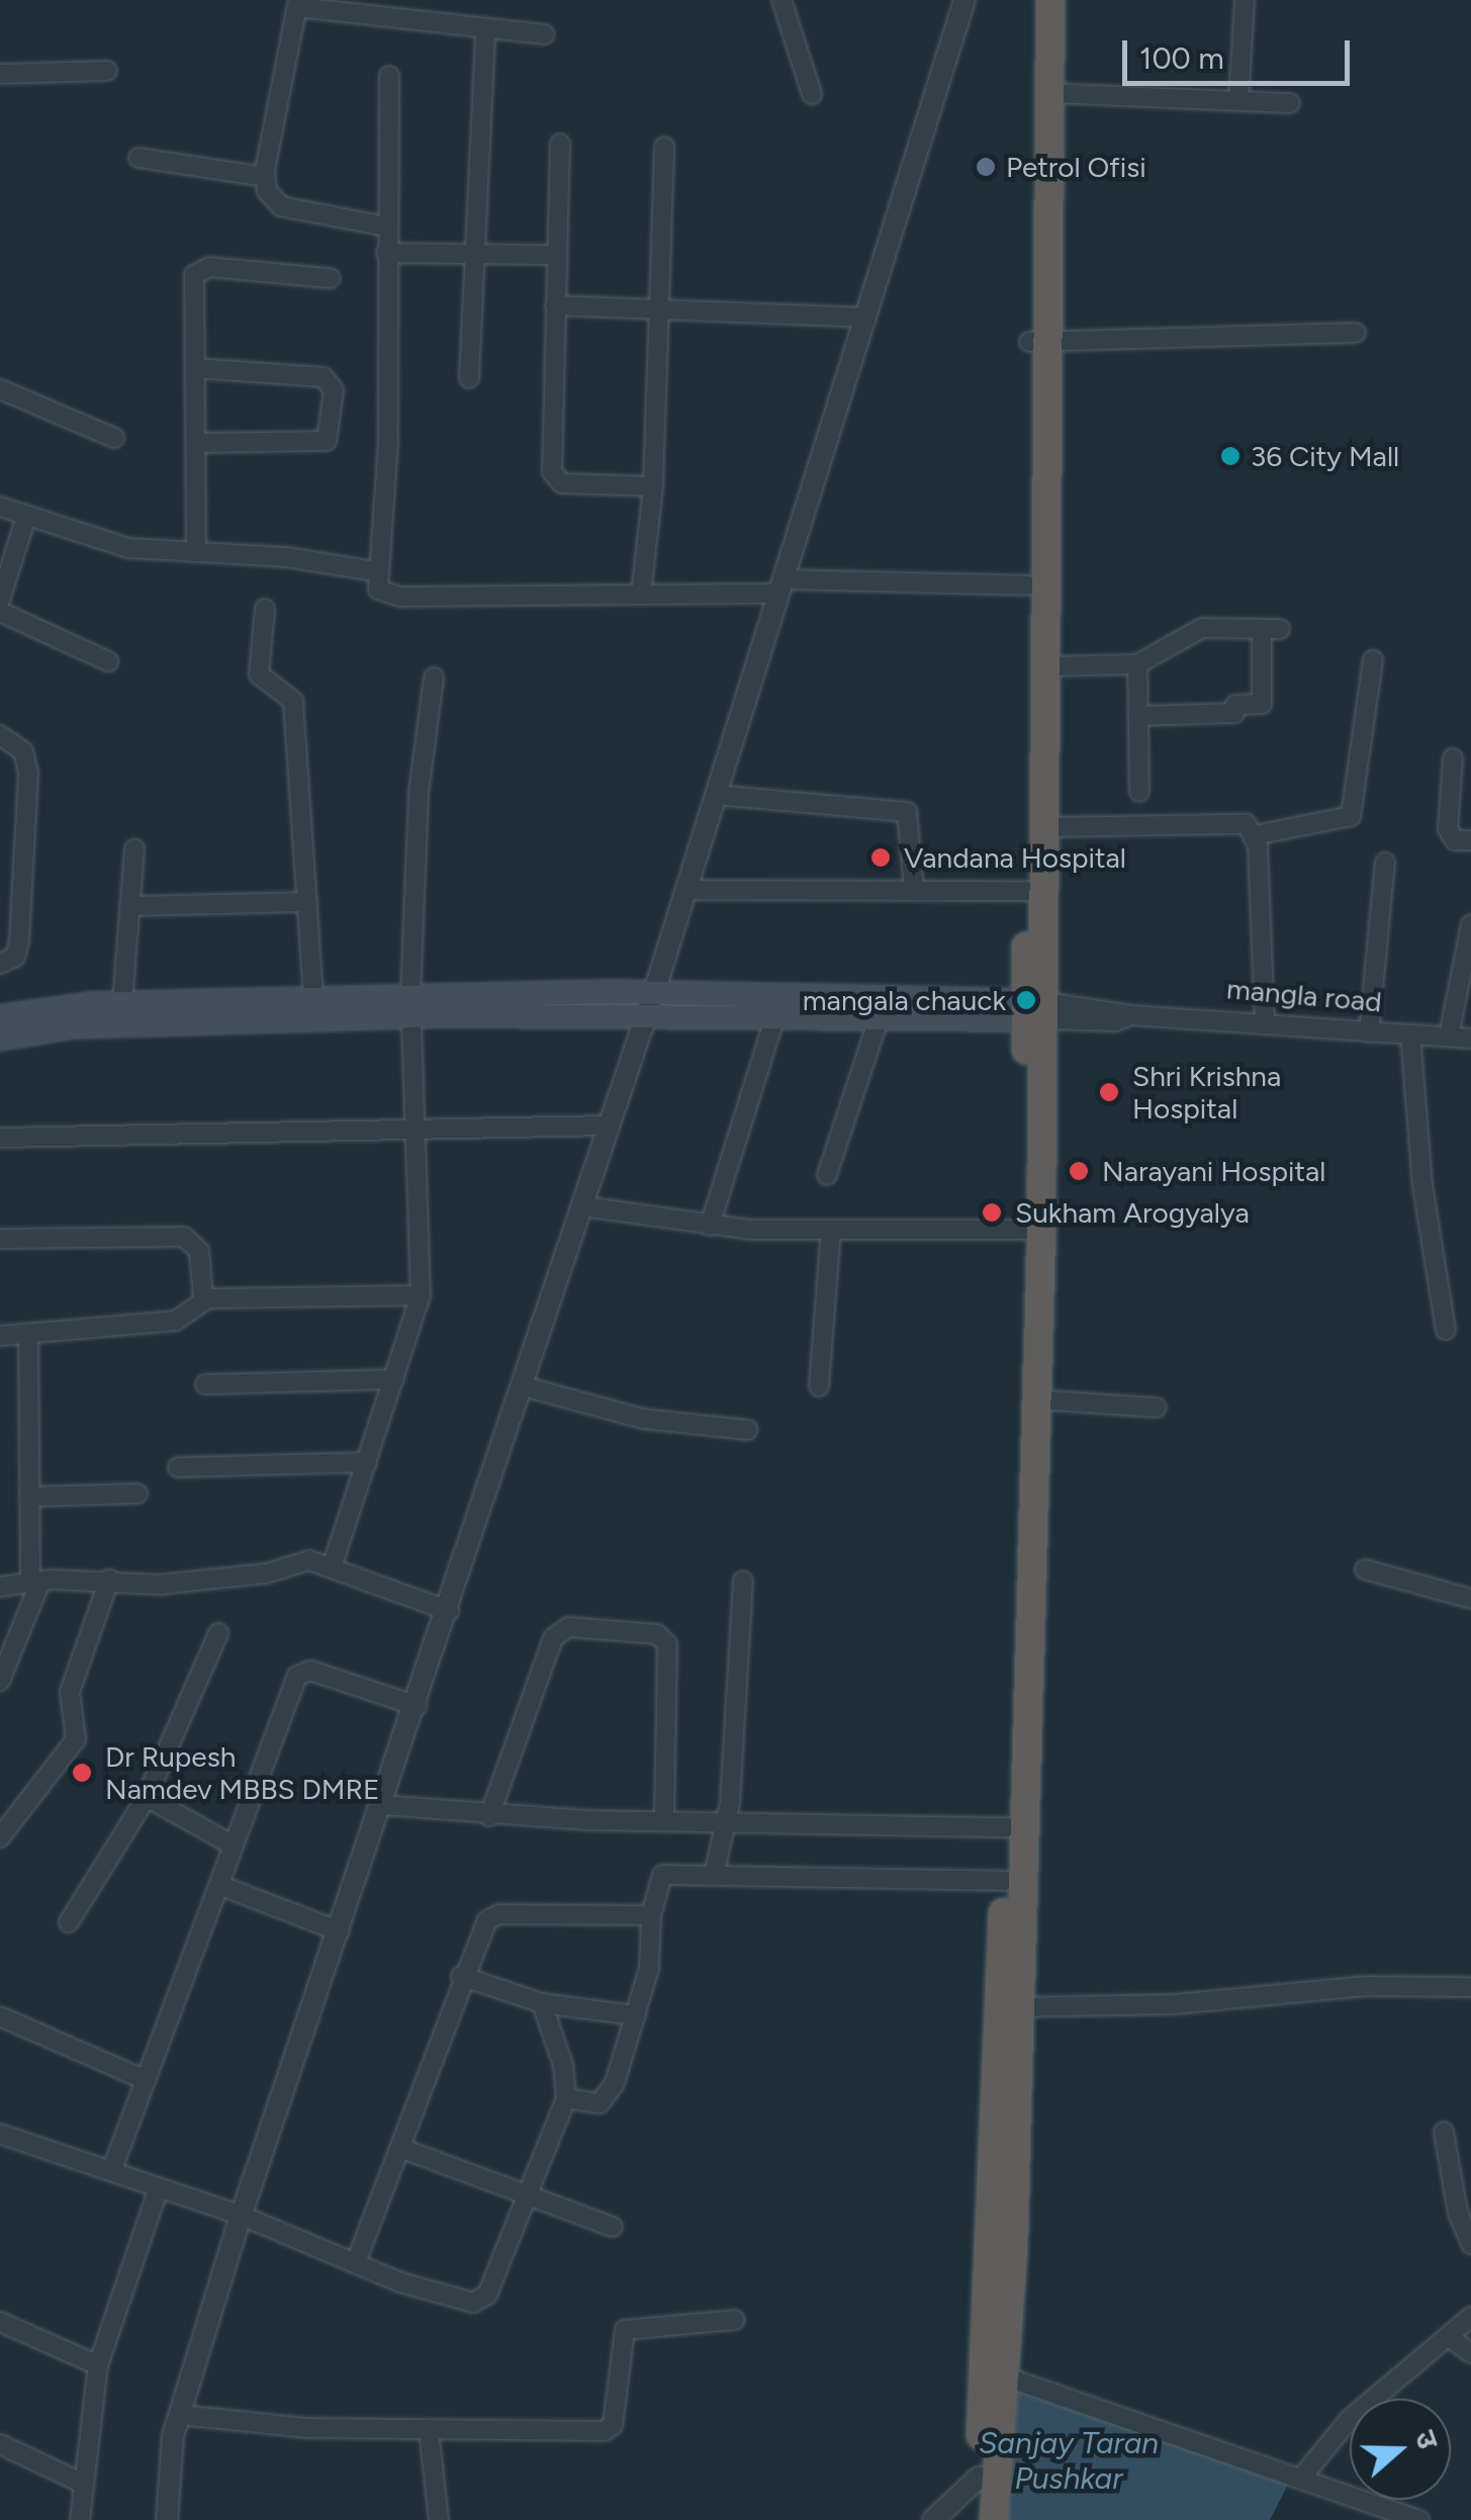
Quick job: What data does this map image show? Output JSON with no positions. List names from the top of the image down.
{
  "streets": {
    "street": ["mangla road"]
  },
  "water": ["Sanjay Taran Pushkar"],
  "places": [
    "Petrol Ofisi",
    "36 City Mall",
    "Vandana Hospital",
    "mangala chauck",
    "Shri Krishna Hospital",
    "Narayani Hospital",
    "Sukham Arogyalya",
    "Dr Rupesh Namdev MBBS DMRE"
  ],
  "scale_bar": "100 m",
  "north": "right"
}
